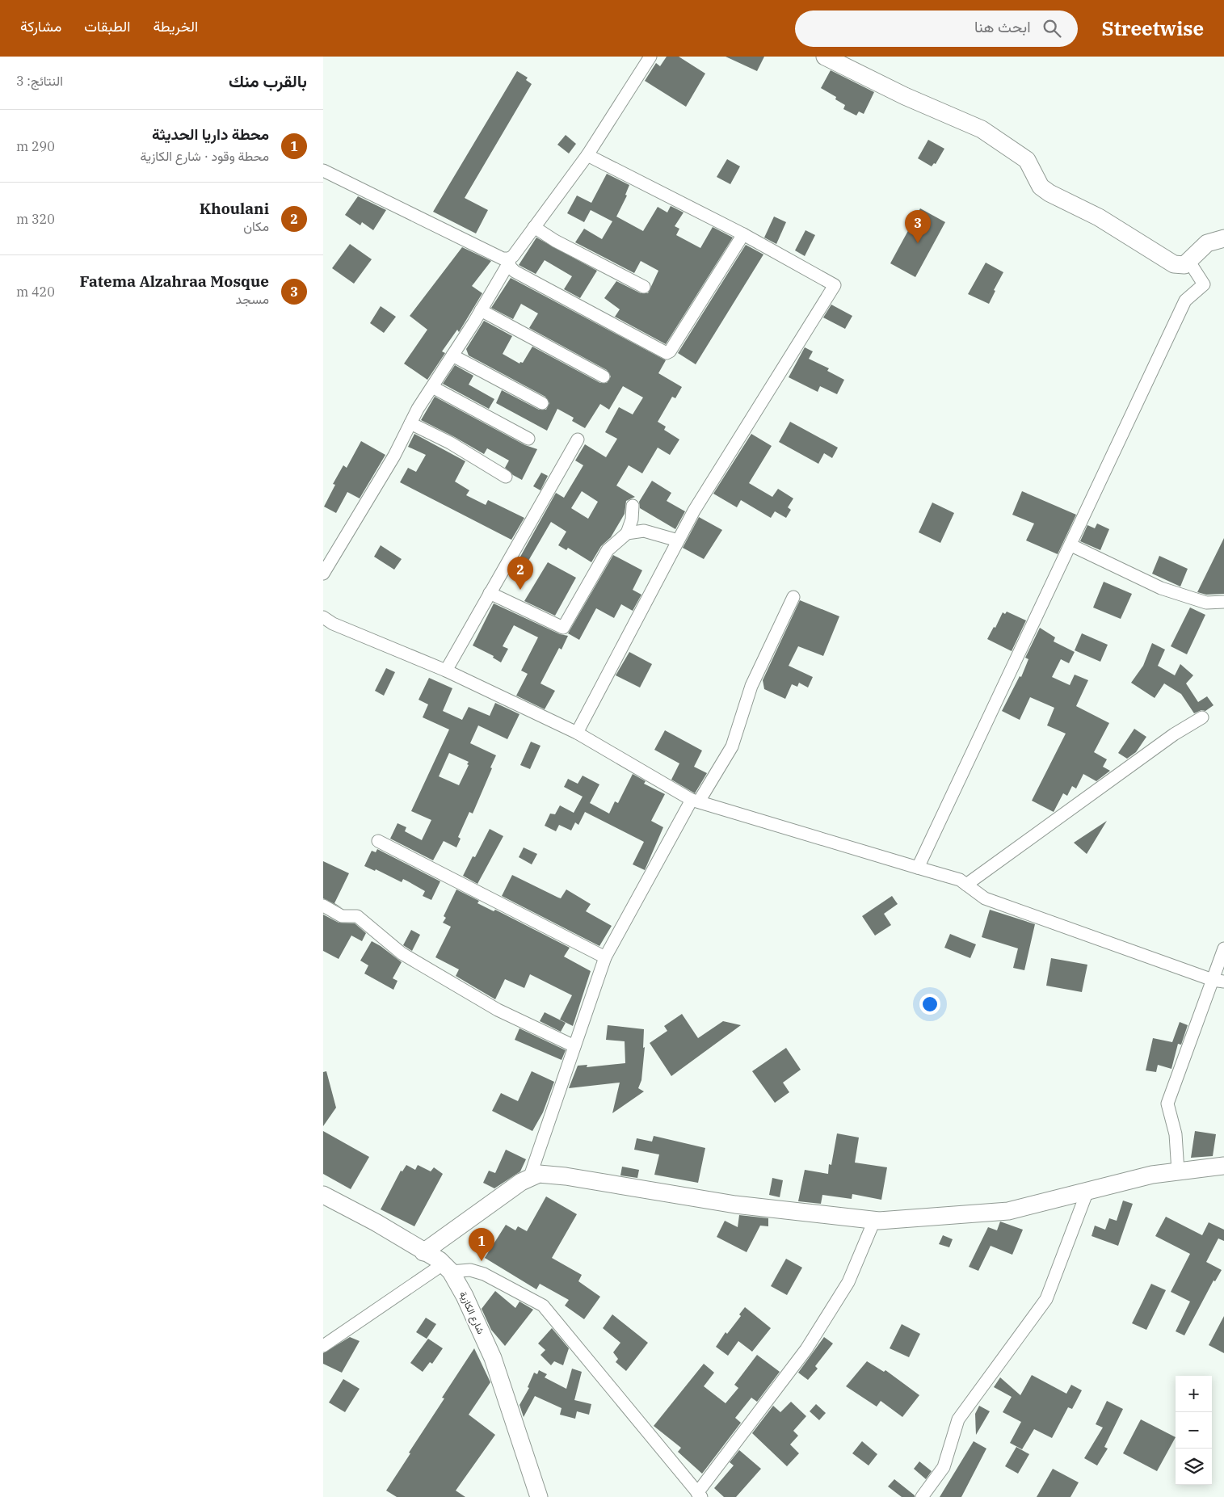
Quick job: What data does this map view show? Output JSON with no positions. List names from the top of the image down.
{
  "streets": {
    "street": ["شارع الكازية"]
  },
  "page": {
    "header": "Streetwise",
    "search": "ابحث هنا",
    "nav": ["الخريطة", "الطبقات", "مشاركة"],
    "heading": ["بالقرب منك", "النتائج: 3"],
    "list": [
      {
        "mark": "1",
        "name": "محطة داريا الحديثة",
        "note": "محطة وقود · شارع الكازية",
        "value": "290 m"
      },
      {
        "mark": "2",
        "name": "Khoulani",
        "note": "مكان",
        "value": "320 m"
      },
      {
        "mark": "3",
        "name": "Fatema Alzahraa Mosque",
        "note": "مسجد",
        "value": "420 m"
      }
    ],
    "pins": ["3", "2", "1"],
    "map_buttons": ["+", "−"]
  }
}
